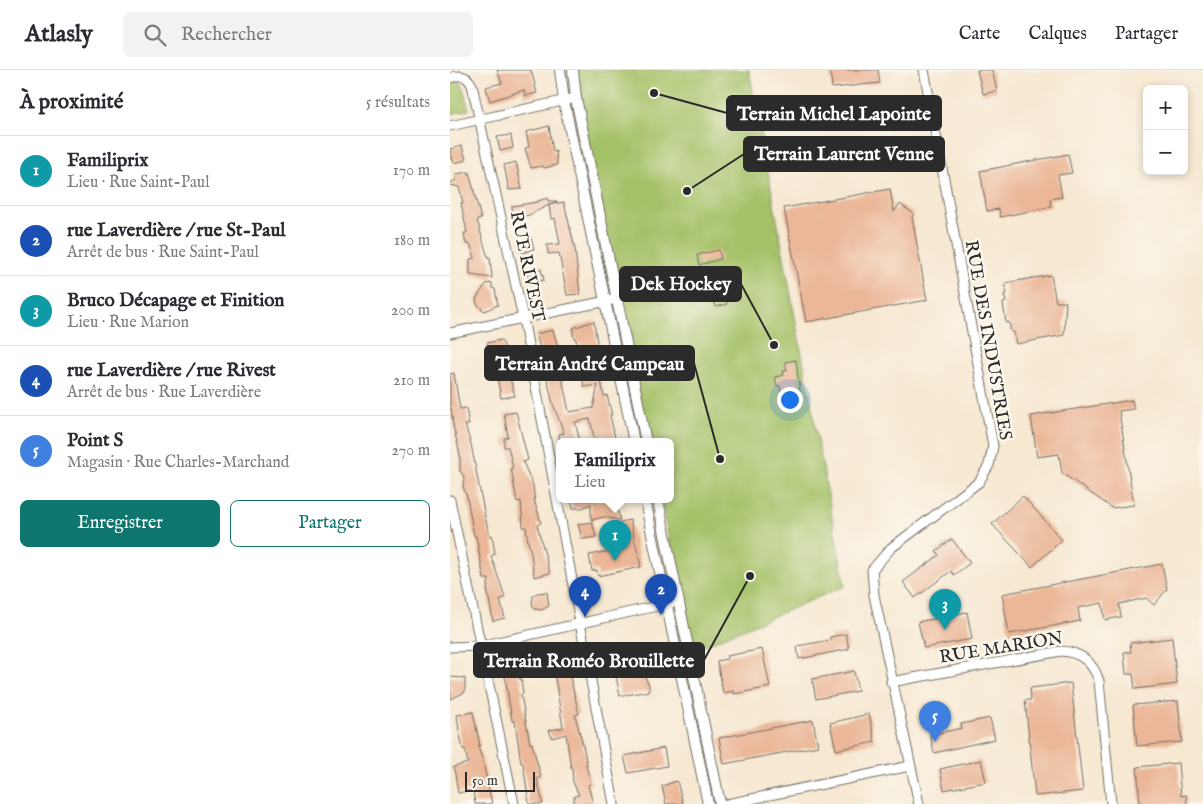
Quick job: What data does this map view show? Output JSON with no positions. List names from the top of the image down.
{
  "streets": {
    "street": ["RUE RIVEST", "RUE DES INDUSTRIES", "RUE MARION"]
  },
  "crossings": [
    ["RUE DES INDUSTRIES", "RUE MARION"]
  ],
  "places": [
    "Terrain Michel Lapointe",
    "Terrain Laurent Venne",
    "Dek Hockey",
    "Terrain André Campeau",
    "Terrain Roméo Brouillette"
  ],
  "scale_bar": "50 m",
  "page": {
    "header": "Atlasly",
    "search": "Rechercher",
    "nav": ["Carte", "Calques", "Partager"],
    "heading": ["À proximité", "5 résultats"],
    "map_buttons": ["+", "−"],
    "list": [
      {
        "mark": "1",
        "name": "Familiprix",
        "note": "Lieu · Rue Saint-Paul",
        "value": "170 m"
      },
      {
        "mark": "2",
        "name": "rue Laverdière / rue St-Paul",
        "note": "Arrêt de bus · Rue Saint-Paul",
        "value": "180 m"
      },
      {
        "mark": "3",
        "name": "Bruco Décapage et Finition",
        "note": "Lieu · Rue Marion",
        "value": "200 m"
      },
      {
        "mark": "4",
        "name": "rue Laverdière / rue Rivest",
        "note": "Arrêt de bus · Rue Laverdière",
        "value": "210 m"
      },
      {
        "mark": "5",
        "name": "Point S",
        "note": "Magasin · Rue Charles-Marchand",
        "value": "270 m"
      }
    ],
    "popup": ["Familiprix", "Lieu"],
    "buttons": ["Enregistrer", "Partager"],
    "pins": [
      "1",
      "2",
      "4",
      "3",
      "5"
    ],
    "scale": "50 m"
  }
}
